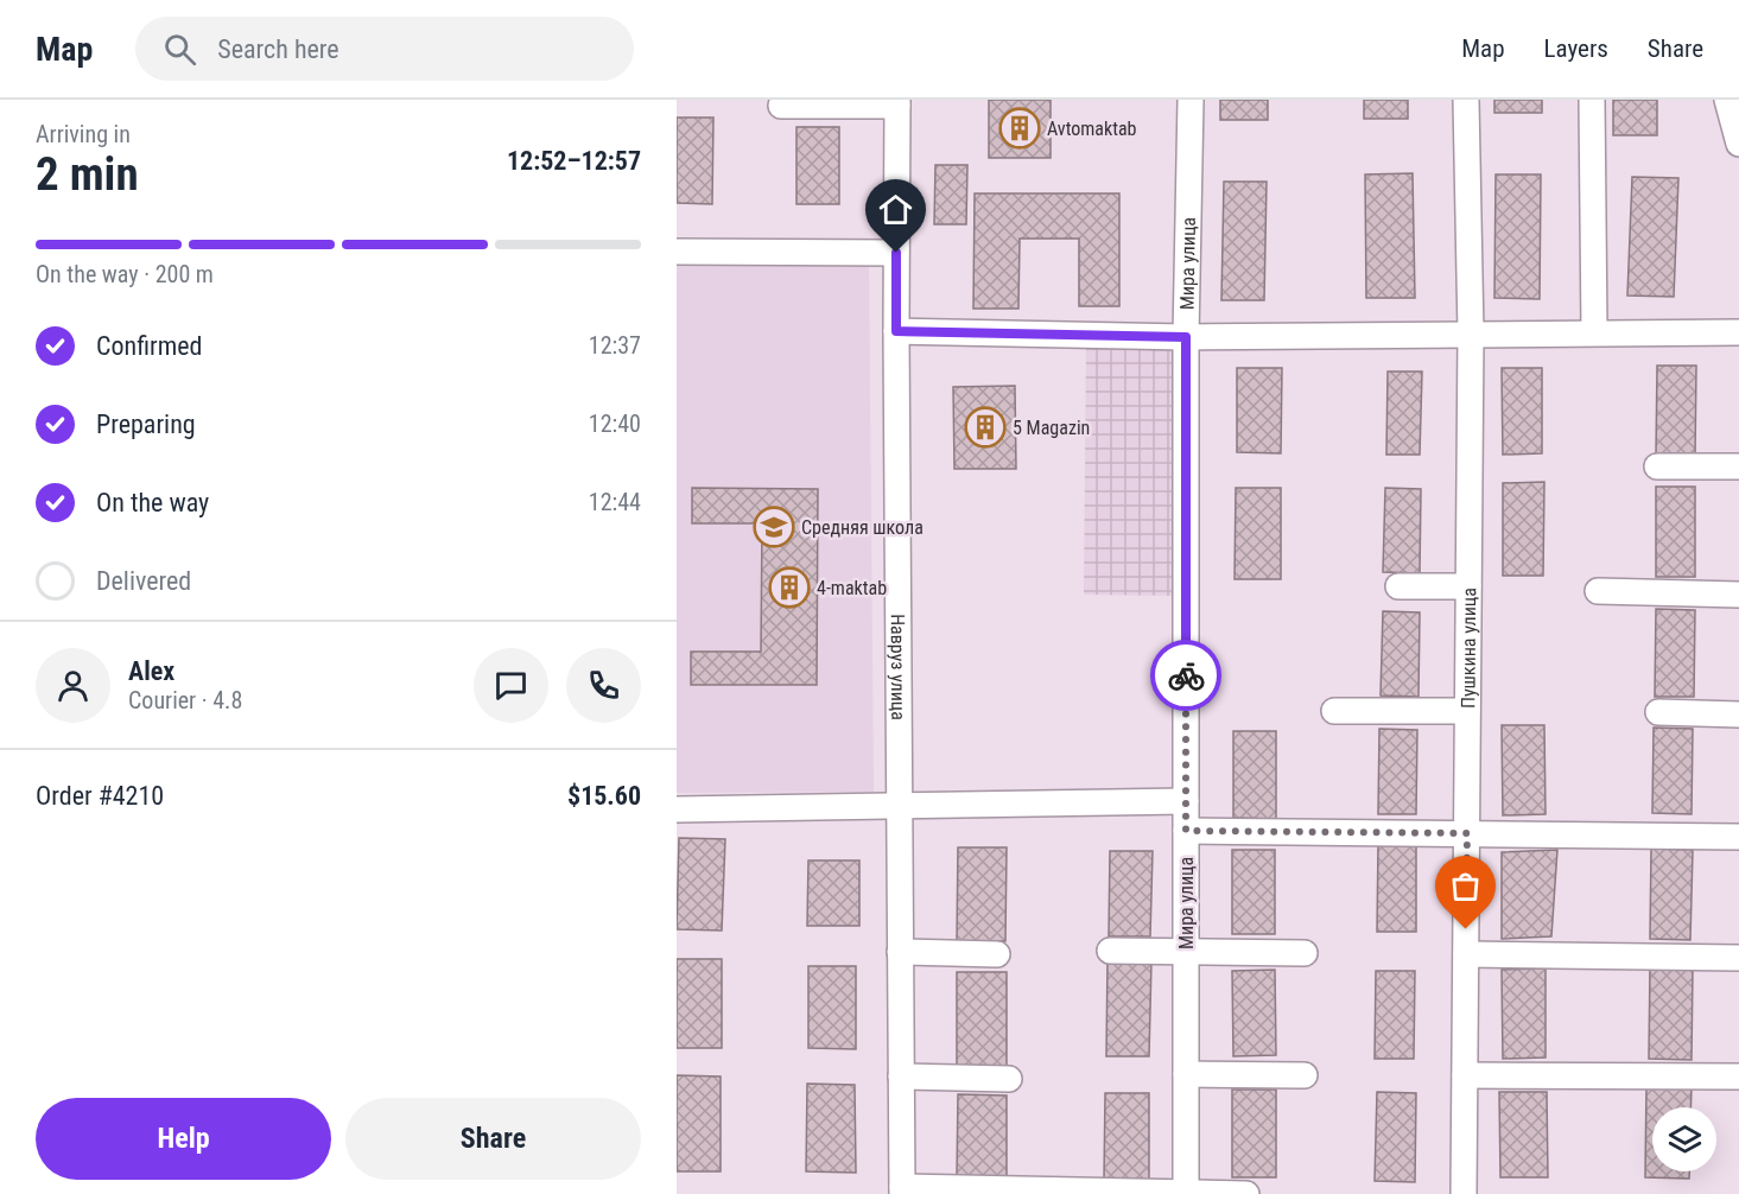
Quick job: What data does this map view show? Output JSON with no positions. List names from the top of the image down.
{
  "streets": {
    "street": ["Мира улица", "Пушкина улица", "Навруз улица"]
  },
  "places": {
    "building": ["Avtomaktab", "5 Magazin", "4-maktab"],
    "school or university": ["Средняя школа"]
  },
  "page": {
    "header": "Map",
    "search": "Search here",
    "nav": ["Map", "Layers", "Share"],
    "heading": ["2 min", "Arriving in", "12:52–12:57"],
    "panel": [
      "Alex",
      "Courier · 4.8",
      "Order #4210",
      "$15.60"
    ],
    "bar": "On the way · 200 m",
    "list": [
      ["Confirmed", "12:37"],
      ["Preparing", "12:40"],
      ["On the way", "12:44"],
      "Delivered"
    ],
    "buttons": ["Help", "Share"]
  }
}
